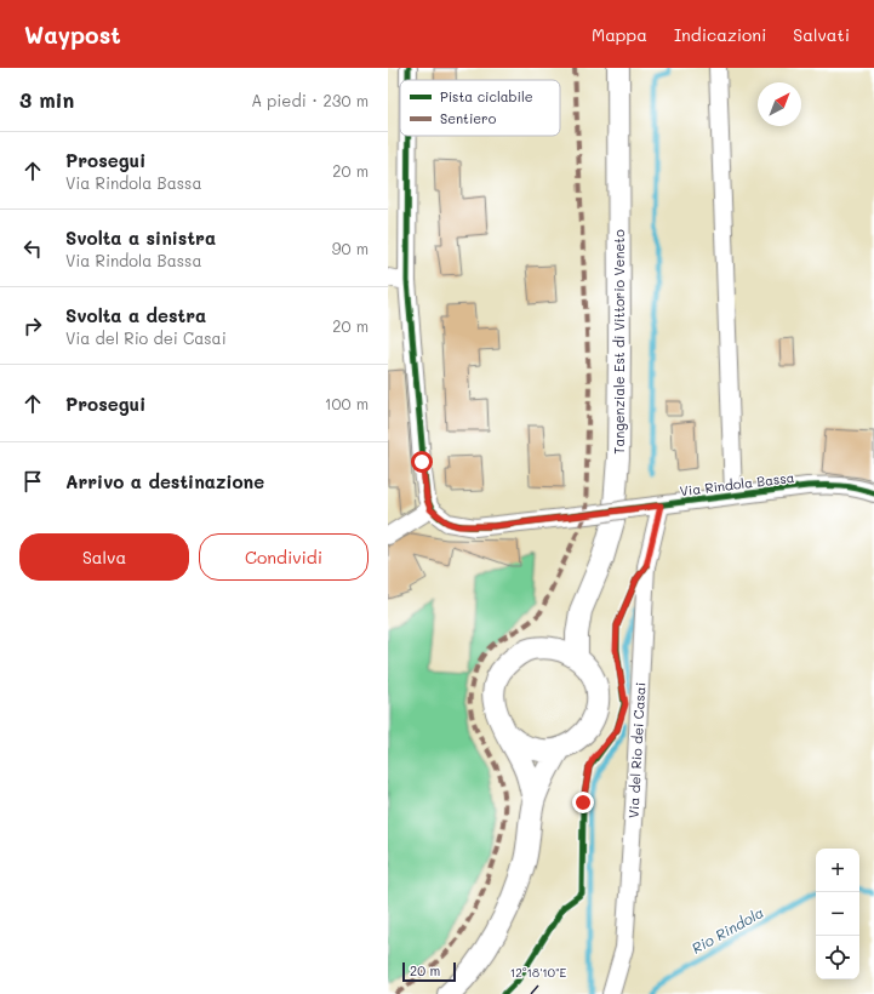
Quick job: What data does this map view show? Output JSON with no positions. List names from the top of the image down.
{
  "streets": {
    "main road": ["Tangenziale Est di Vittorio Veneto"],
    "street": ["Via Rindola Bassa", "Via del Rio dei Casai"]
  },
  "crossings": [
    ["Via Rindola Bassa", "Via del Rio dei Casai"]
  ],
  "water": ["Rio Rindola"],
  "legend": ["Pista ciclabile", "Sentiero"],
  "scale_bar": "20 m",
  "north": "top right",
  "page": {
    "header": "Waypost",
    "nav": ["Mappa", "Indicazioni", "Salvati"],
    "heading": ["3 min", "A piedi · 230 m"],
    "list": [
      ["Prosegui", "Via Rindola Bassa", "20 m"],
      ["Svolta a sinistra", "Via Rindola Bassa", "90 m"],
      ["Svolta a destra", "Via del Rio dei Casai", "20 m"],
      ["Prosegui", "100 m"],
      "Arrivo a destinazione"
    ],
    "buttons": ["Salva", "Condividi"],
    "map_buttons": ["+", "−"],
    "scale": "20 m"
  },
  "coordinates": ["12°18'10\"E"]
}
